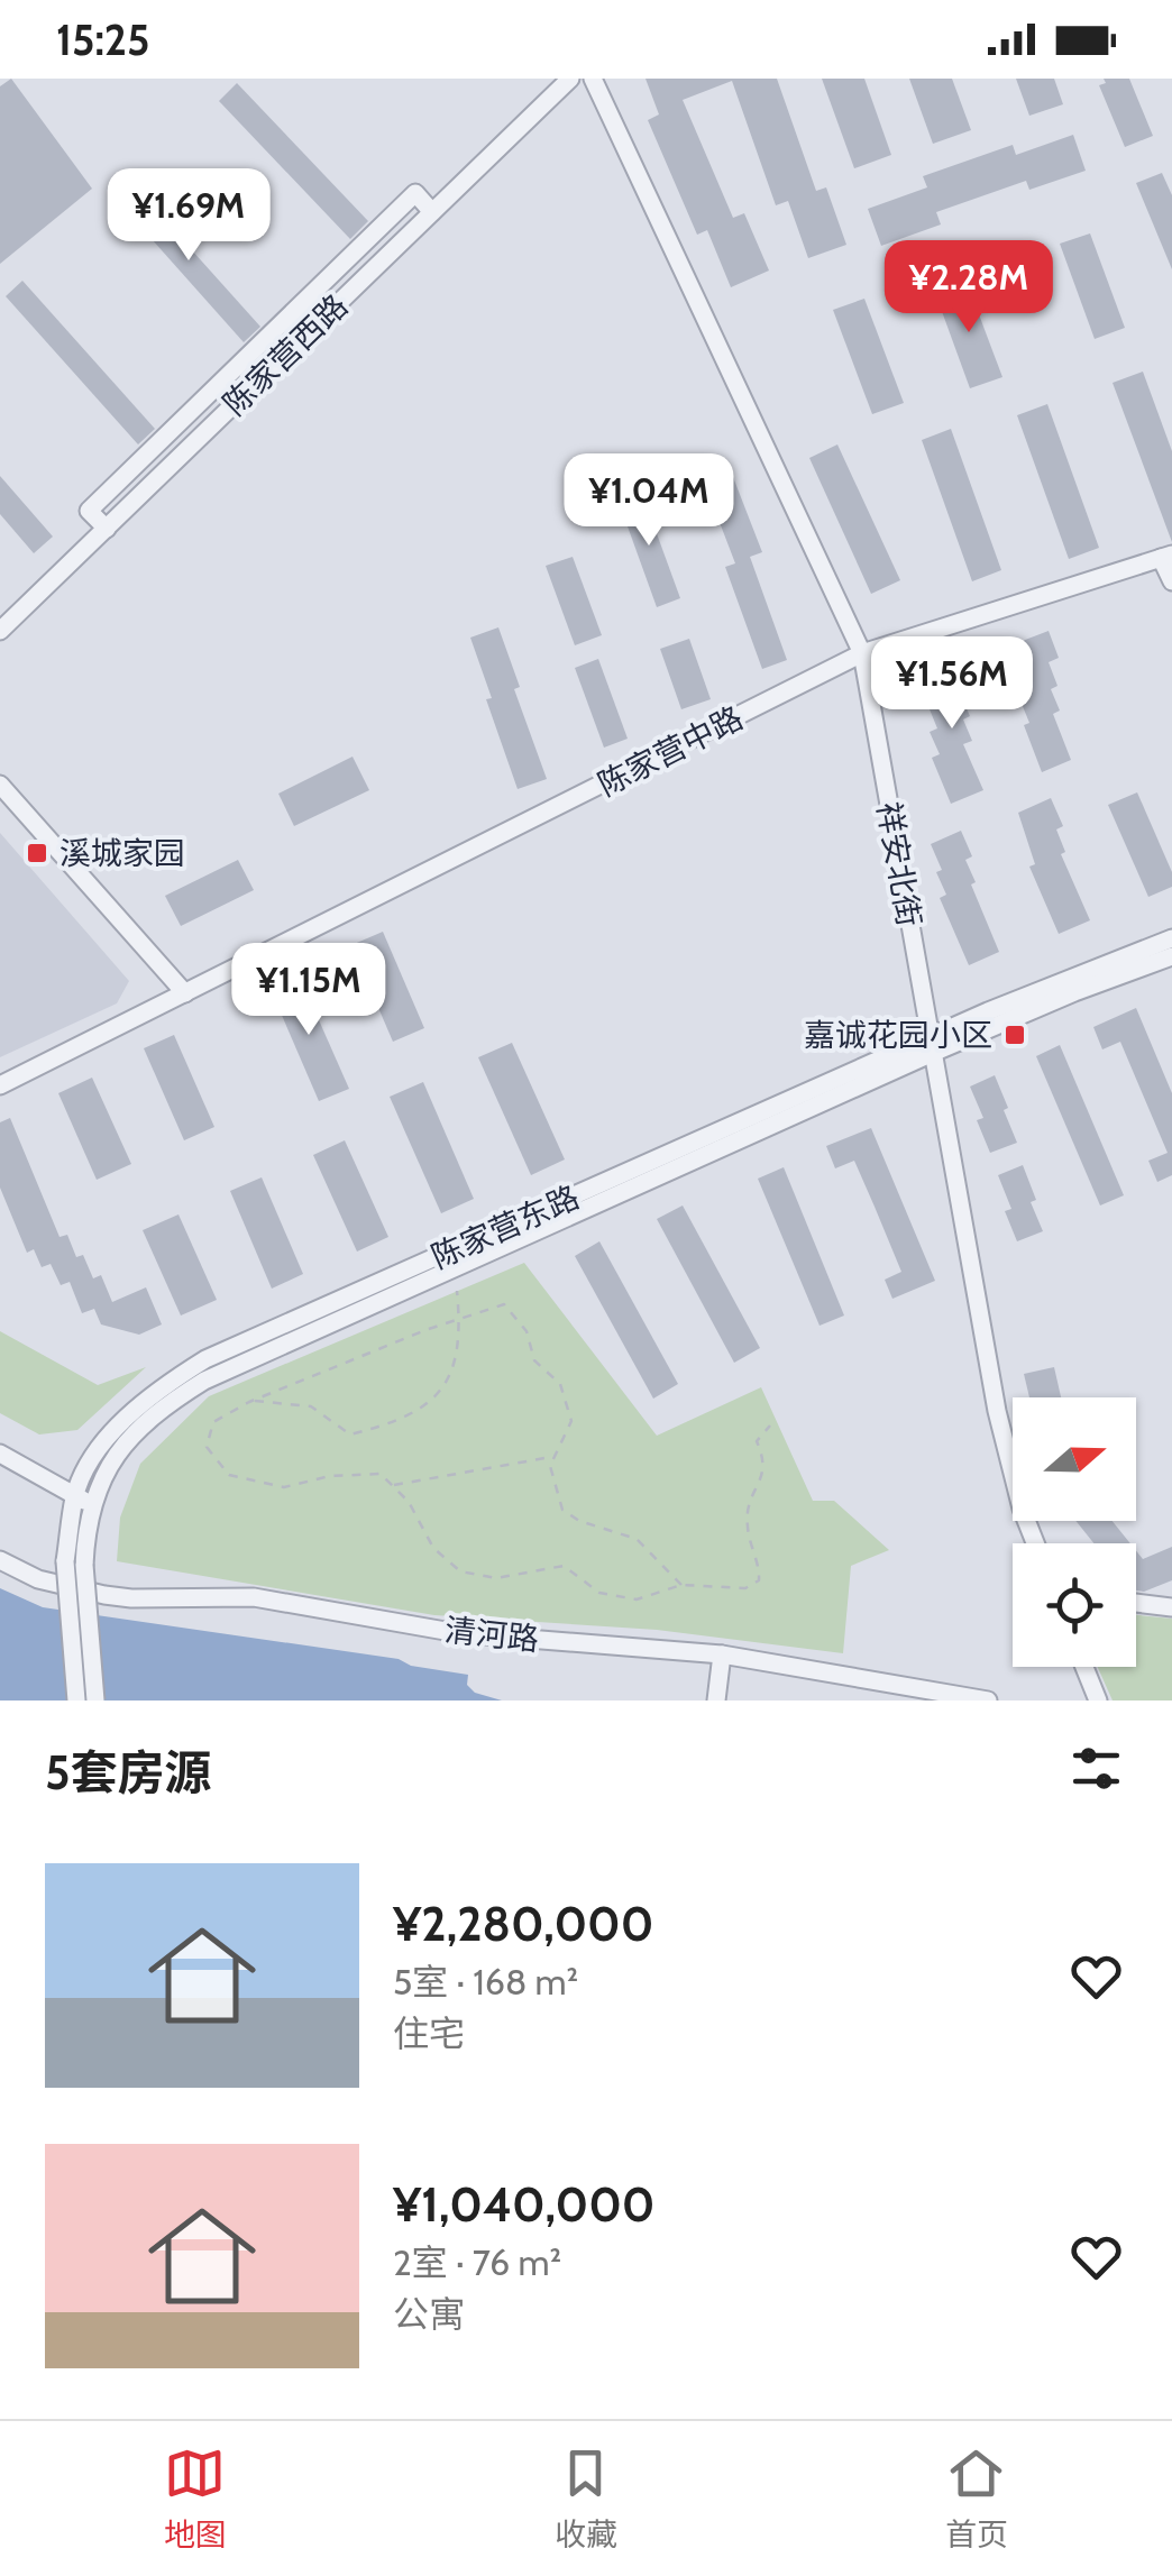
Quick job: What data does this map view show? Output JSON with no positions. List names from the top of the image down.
{
  "streets": {
    "street": [
      "陈家营西路",
      "陈家营中路",
      "祥安北街",
      "陈家营东路",
      "清河路"
    ]
  },
  "crossings": [
    ["陈家营中路", "祥安北街"],
    ["祥安北街", "陈家营东路"]
  ],
  "places": {
    "transit": ["溪城家园", "嘉诚花园小区"]
  },
  "north": "right",
  "page": {
    "status": "15:25",
    "price": [
      "¥1.69M",
      "¥2.28M",
      "¥1.04M",
      "¥1.56M",
      "¥1.15M"
    ],
    "heading": "5套房源",
    "list": [
      {
        "name": "¥2,280,000",
        "note": "5室 · 168 m² · 住宅"
      },
      {
        "name": "¥1,040,000",
        "note": "2室 · 76 m² · 公寓"
      }
    ],
    "tabs": ["地图", "收藏", "首页"]
  }
}
